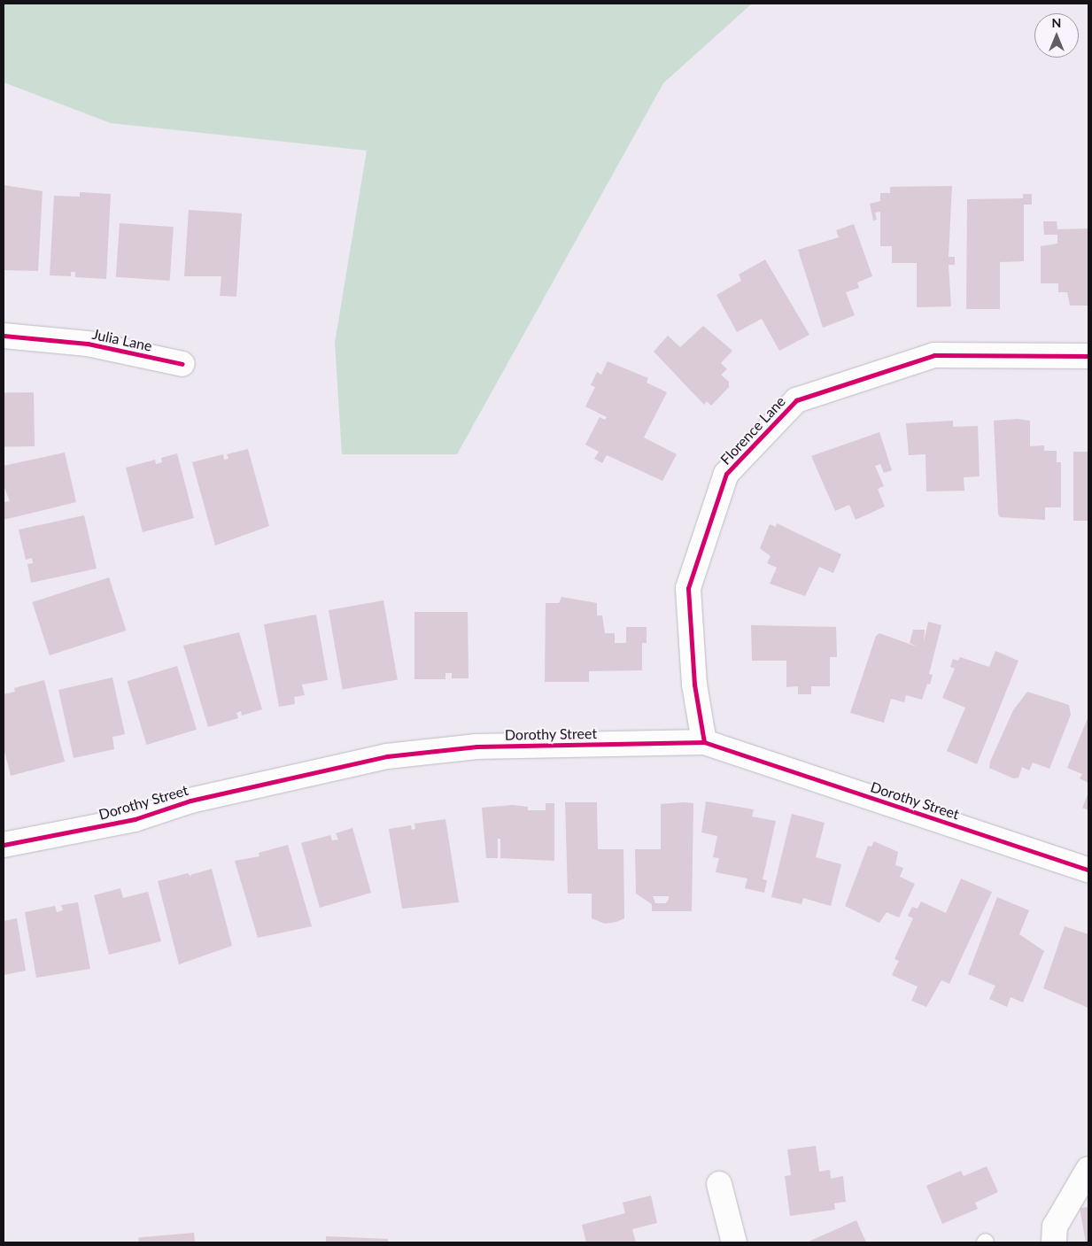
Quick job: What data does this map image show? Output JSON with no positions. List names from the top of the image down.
{
  "streets": {
    "street": ["Julia Lane", "Florence Lane", "Dorothy Street"]
  },
  "crossings": [
    ["Florence Lane", "Dorothy Street"]
  ],
  "north": "top"
}
